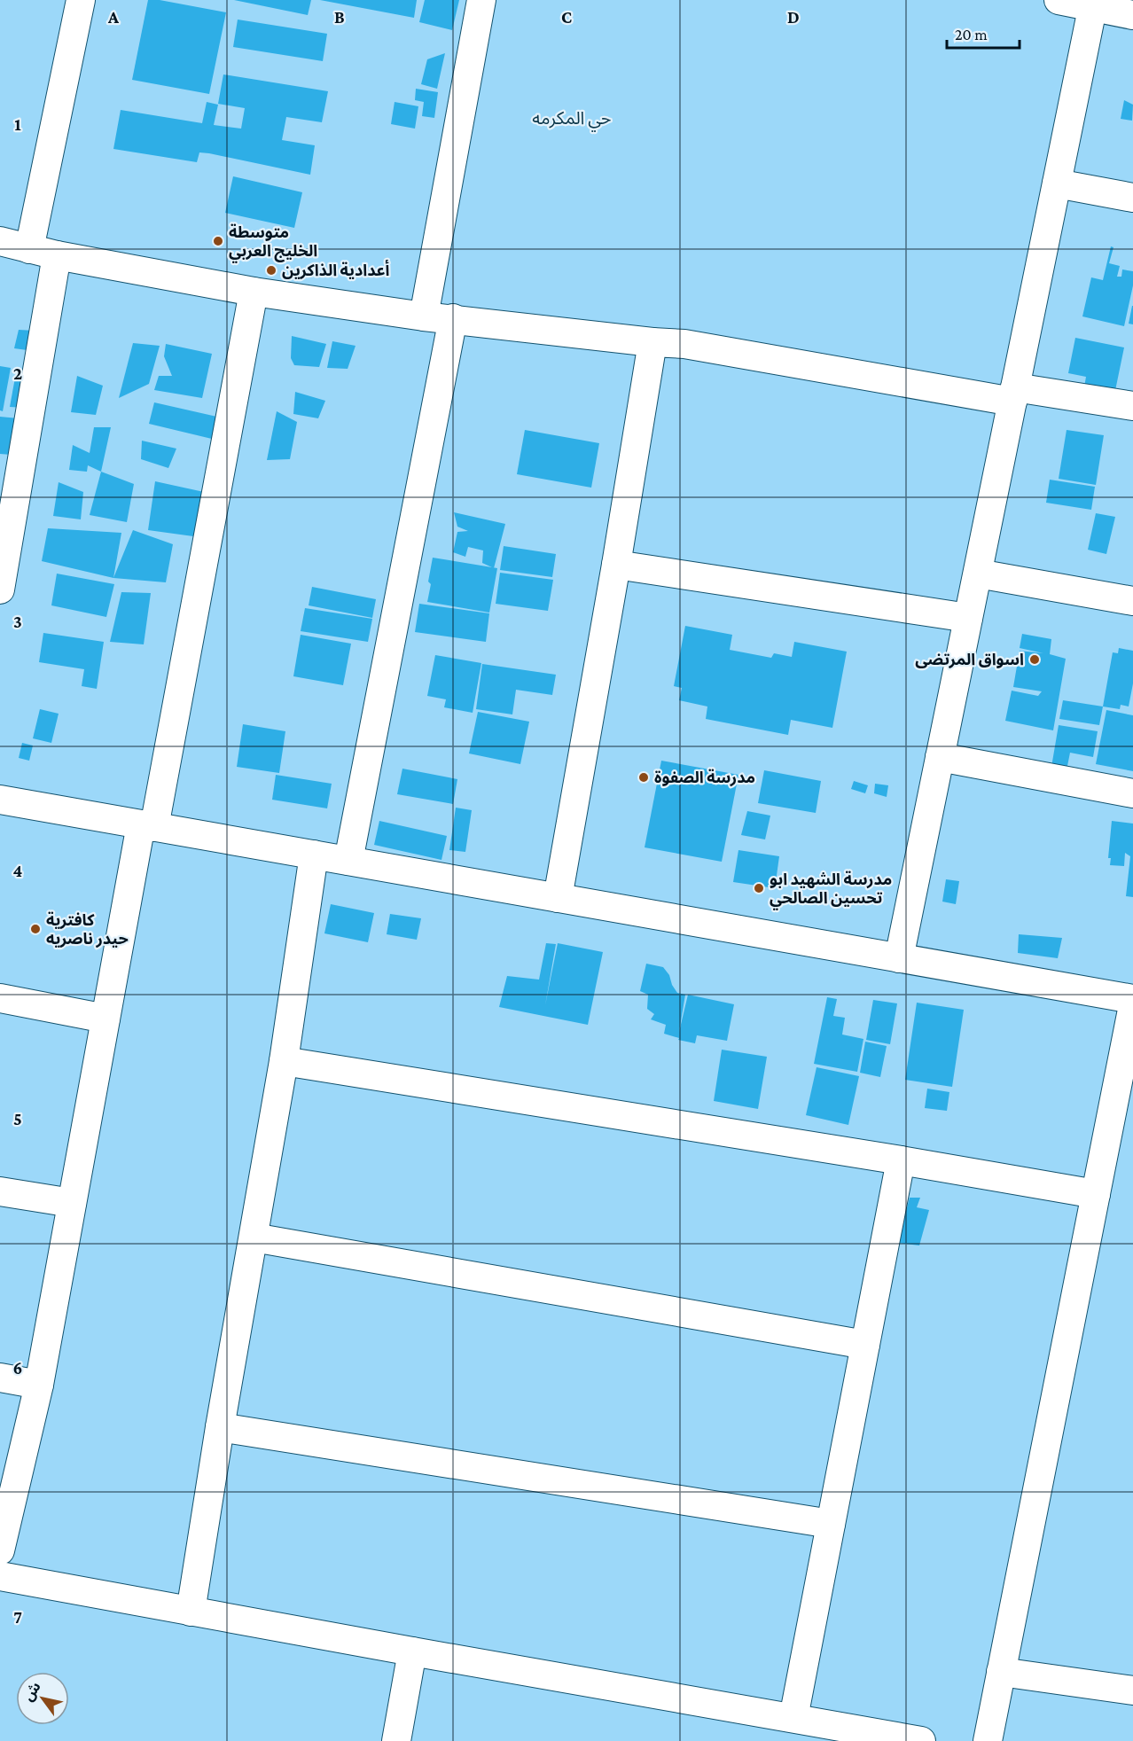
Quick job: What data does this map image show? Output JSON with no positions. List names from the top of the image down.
{
  "districts": ["حي المكرمه"],
  "places": [
    "متوسطة الخليج العربي",
    "أعدادية الذاكرين",
    "اسواق المرتضى",
    "مدرسة الصفوة",
    "مدرسة الشهيد ابو تحسين الصالحي",
    "كافترية حيدر ناصريه"
  ],
  "scale_bar": "20 m",
  "north": "top left",
  "grid": {
    "columns": [
      "A",
      "B",
      "C",
      "D"
    ],
    "rows": [
      "1",
      "2",
      "3",
      "4",
      "5",
      "6",
      "7"
    ]
  }
}
